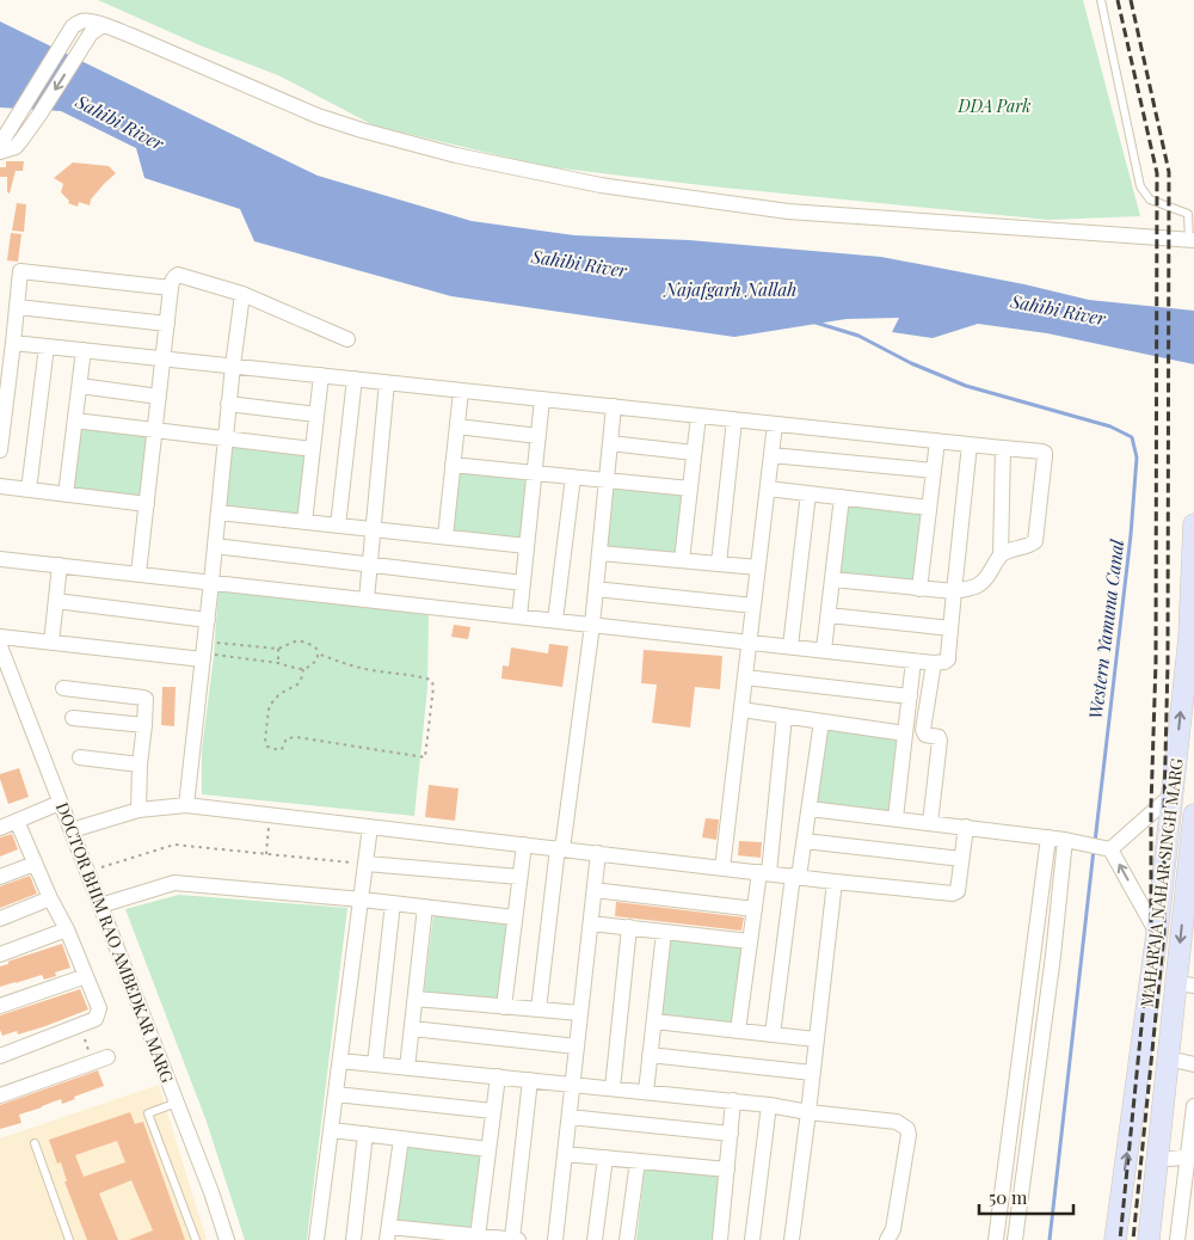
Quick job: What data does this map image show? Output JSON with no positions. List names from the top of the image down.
{
  "streets": {
    "main road": ["MAHARAJA NAHAR SINGH MARG"],
    "street": ["DOCTOR BHIM RAO AMBEDKAR MARG"]
  },
  "water": ["Sahibi River", "Najafgarh Nallah", "Western Yamuna Canal"],
  "parks": ["DDA Park"],
  "scale_bar": "50 m"
}
